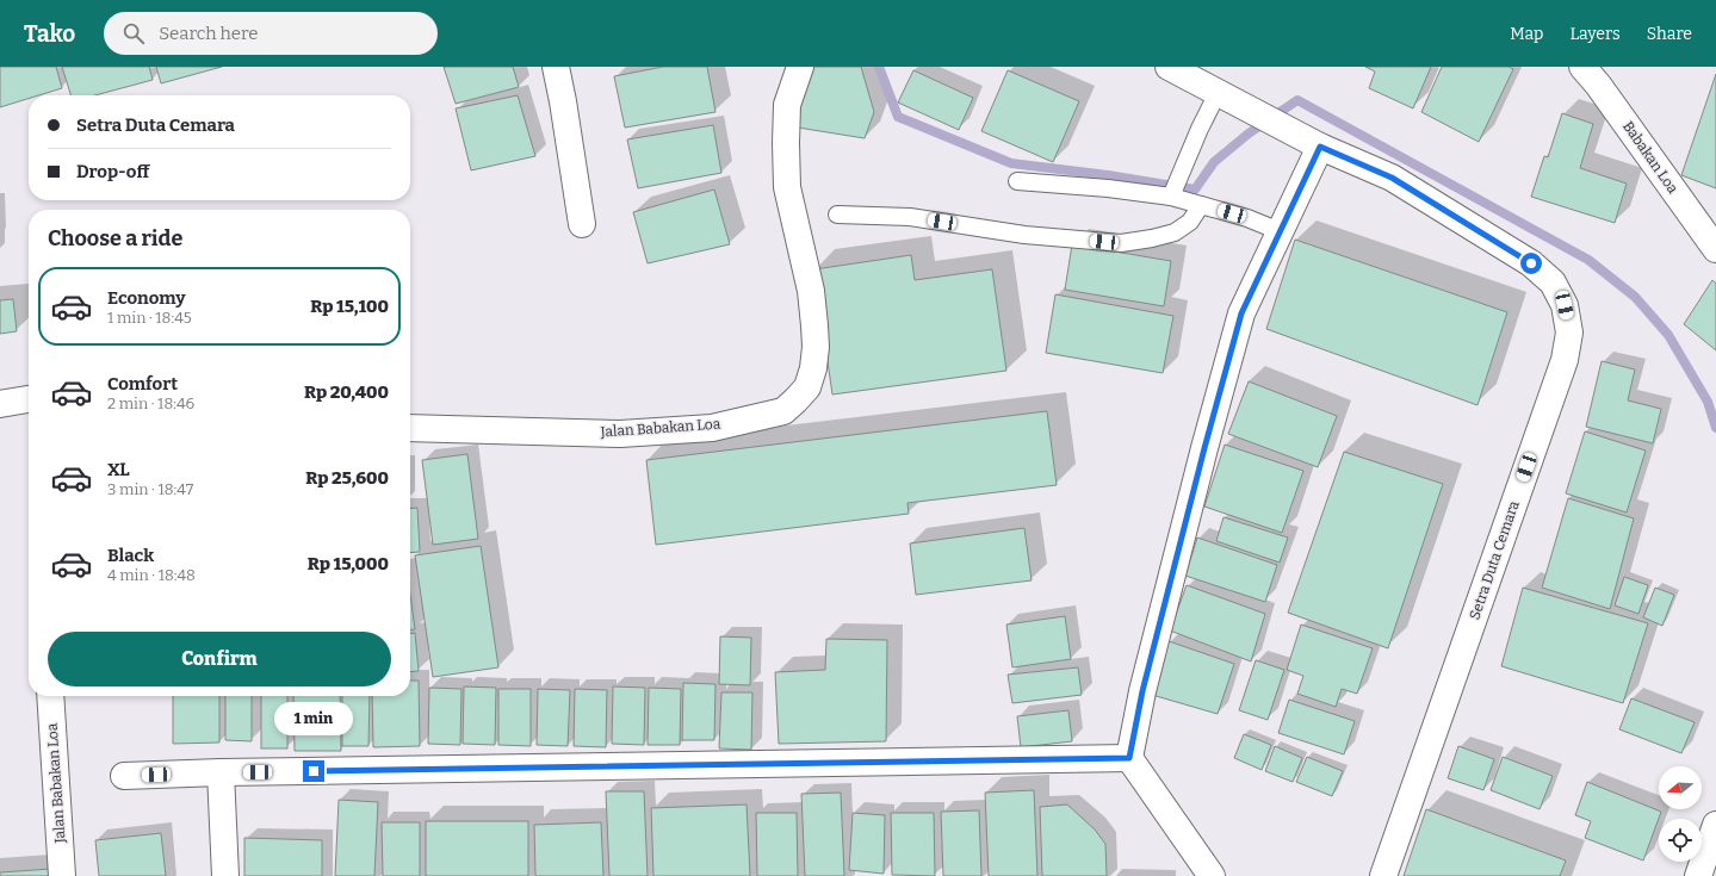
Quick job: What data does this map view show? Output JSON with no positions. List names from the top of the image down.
{
  "streets": {
    "street": ["Babakan Loa", "Jalan Babakan Loa", "Setra Duta Cemara"]
  },
  "north": "left",
  "page": {
    "header": "Tako",
    "search": "Search here",
    "nav": ["Map", "Layers", "Share"],
    "banner": ["Setra Duta Cemara", "Drop-off"],
    "heading": "Choose a ride",
    "list": [
      {
        "name": "Economy",
        "note": "1 min · 18:45",
        "value": "Rp 15,100"
      },
      {
        "name": "Comfort",
        "note": "2 min · 18:46",
        "value": "Rp 20,400"
      },
      {
        "name": "XL",
        "note": "3 min · 18:47",
        "value": "Rp 25,600"
      },
      {
        "name": "Black",
        "note": "4 min · 18:48",
        "value": "Rp 15,000"
      }
    ],
    "buttons": "Confirm",
    "bubble": "1 min"
  }
}
